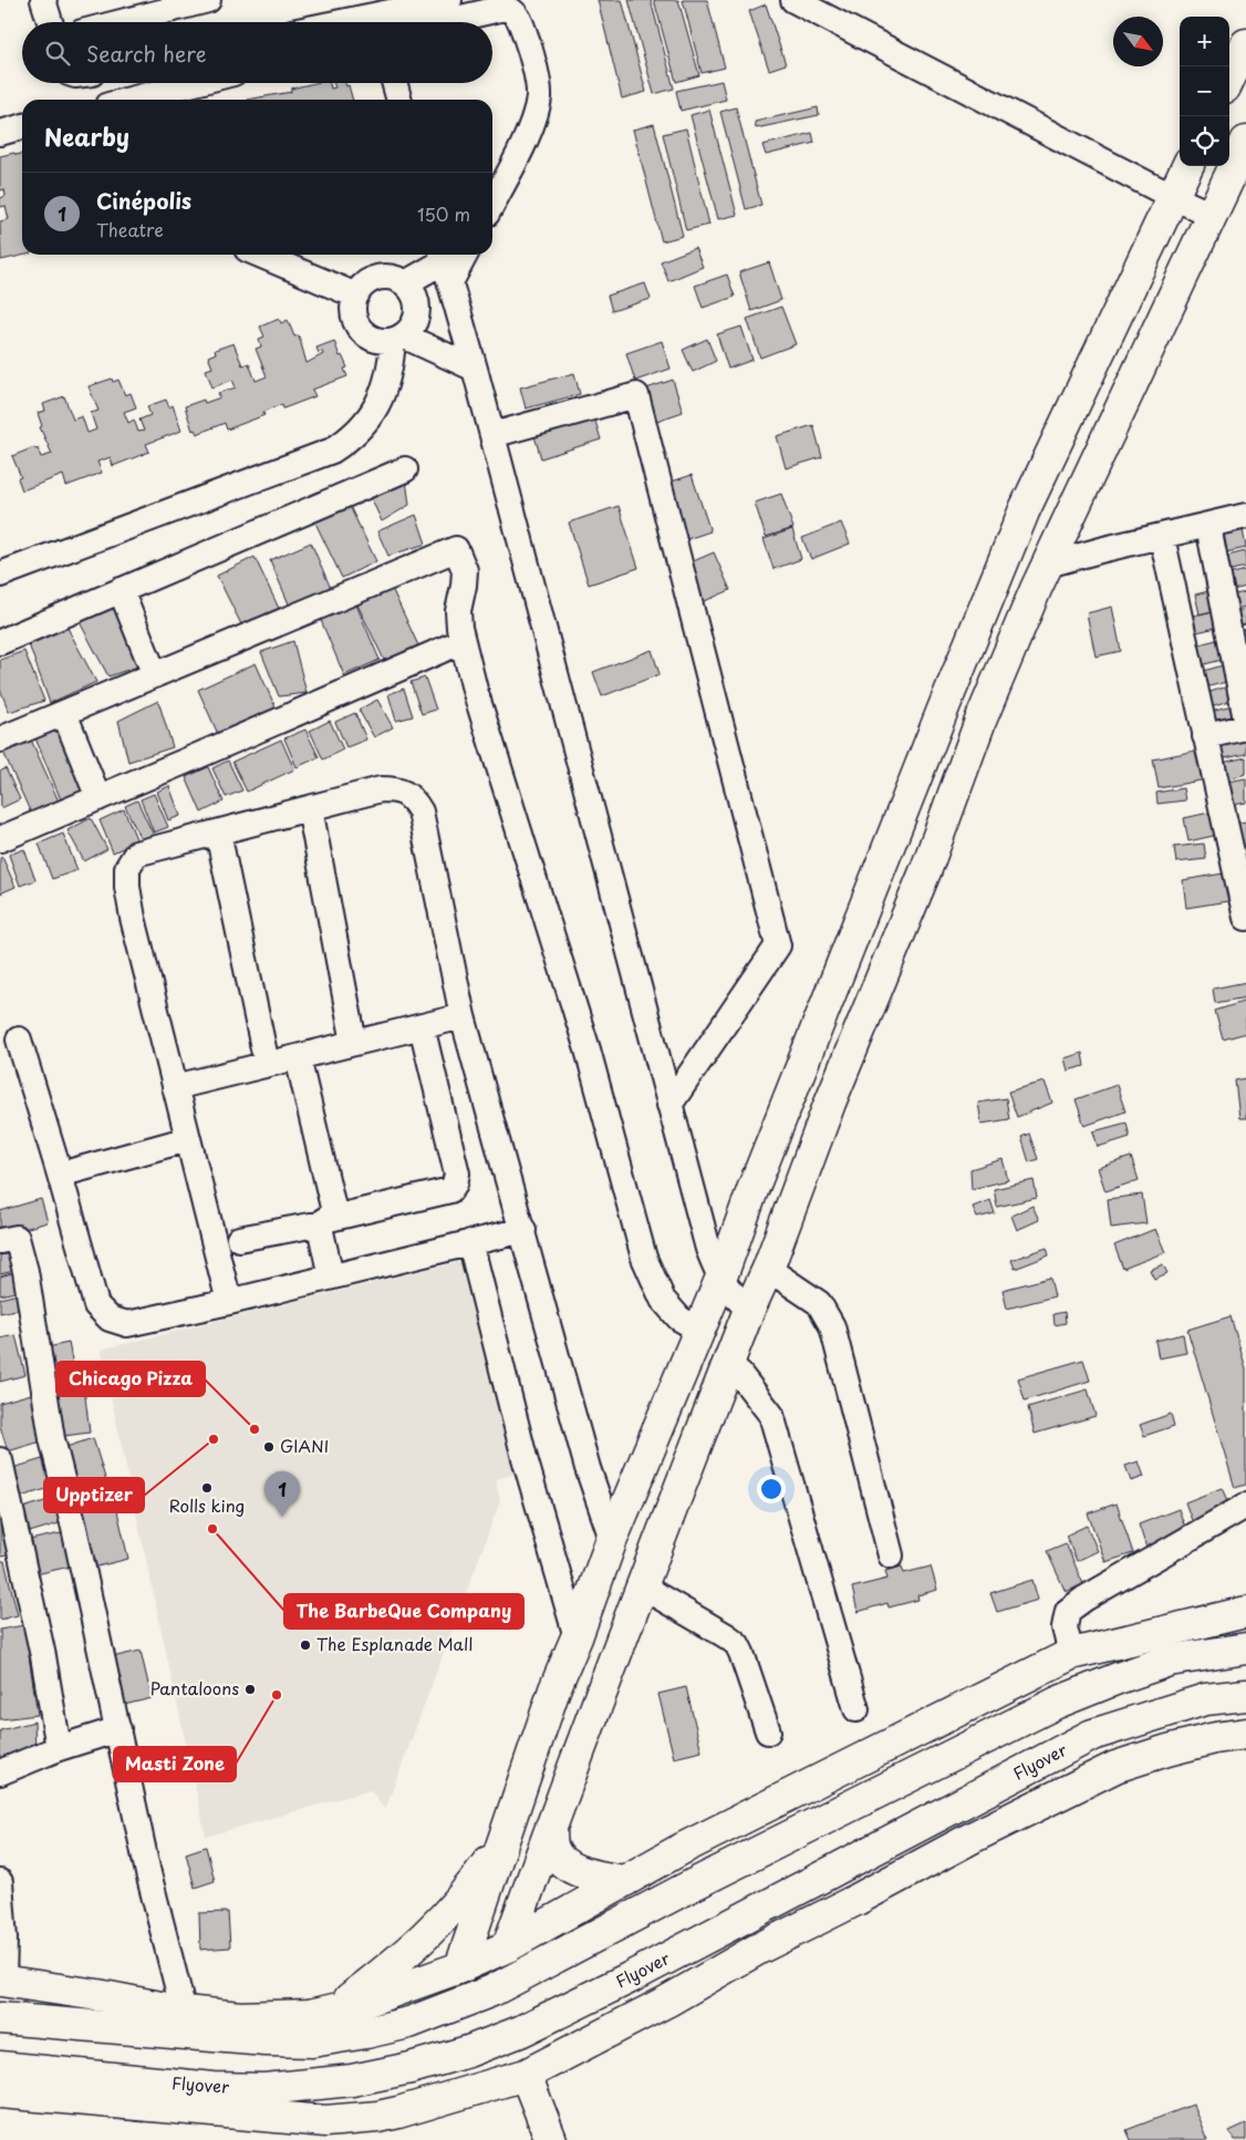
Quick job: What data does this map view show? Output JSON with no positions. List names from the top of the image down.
{
  "streets": {
    "street": ["Flyover"]
  },
  "places": [
    "Chicago Pizza",
    "Upptizer",
    "GIANI",
    "Rolls king",
    "The BarbeQue Company",
    "The Esplanade Mall",
    "Pantaloons",
    "Masti Zone"
  ],
  "north": "bottom right",
  "page": {
    "map_buttons": ["+", "−"],
    "search": "Search here",
    "heading": "Nearby",
    "list": [
      {
        "mark": "1",
        "name": "Cinépolis",
        "note": "Theatre",
        "value": "150 m"
      }
    ],
    "pins": "1"
  }
}
